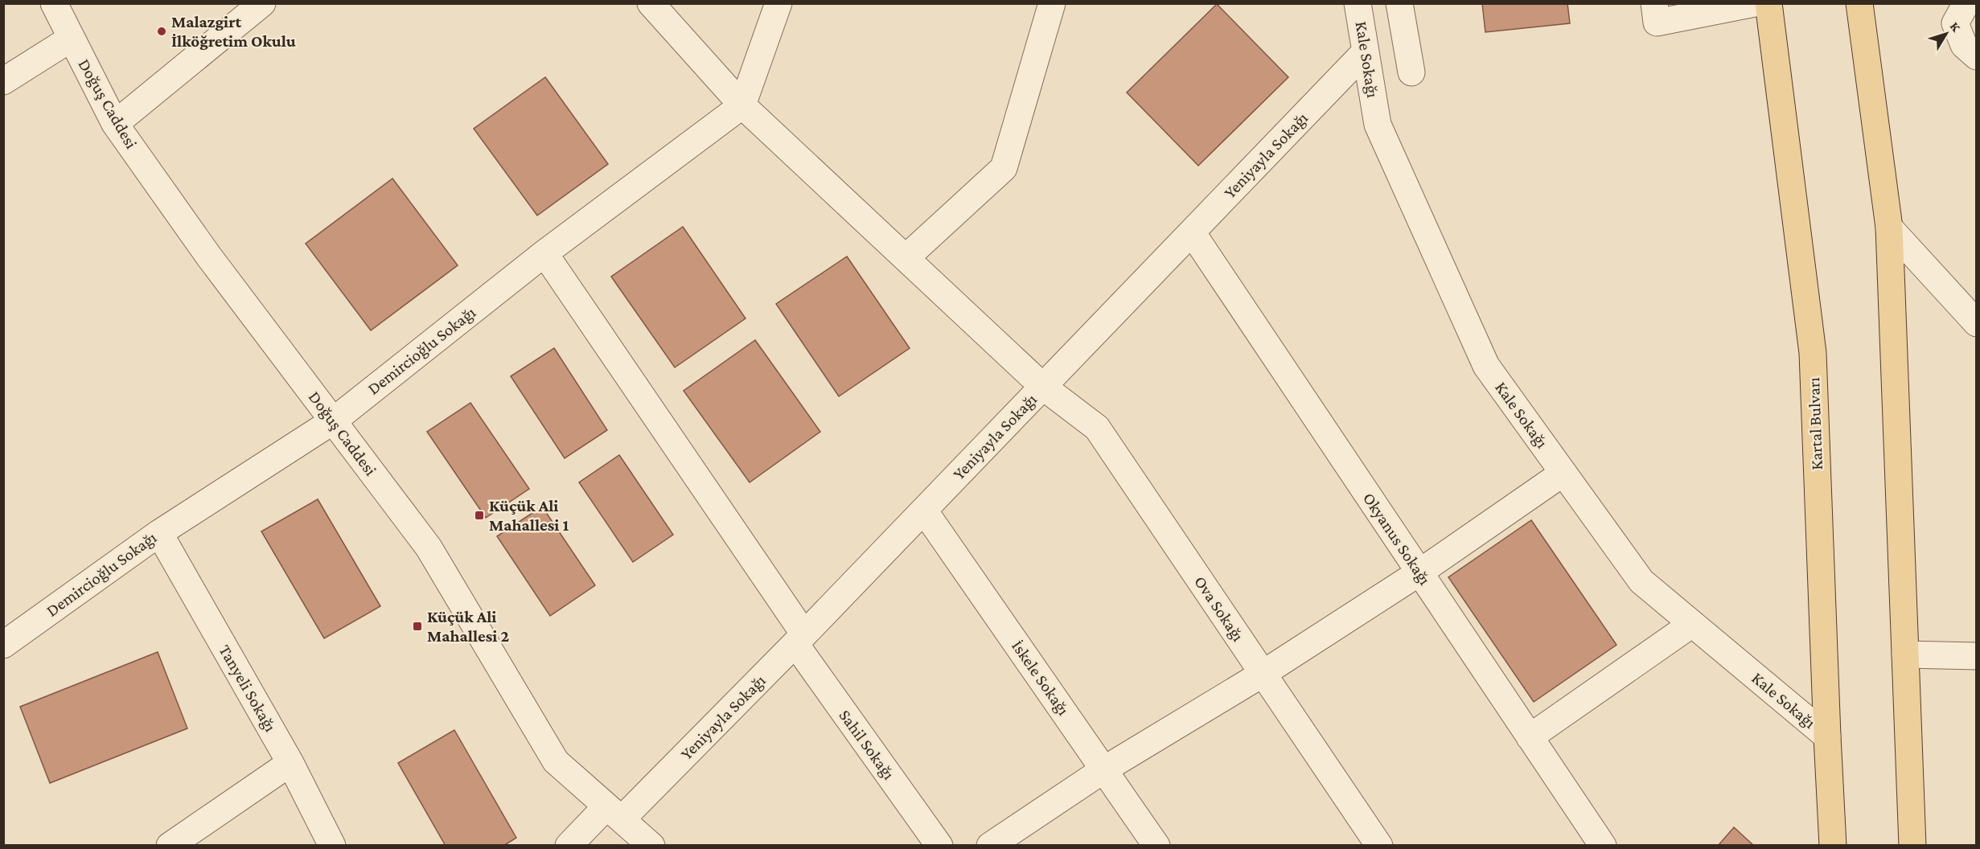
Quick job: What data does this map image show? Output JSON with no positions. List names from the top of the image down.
{
  "streets": {
    "main road": ["Kartal Bulvarı"],
    "street": [
      "Kale Sokağı",
      "Doğuş Caddesi",
      "Yeniyayla Sokağı",
      "Demircioğlu Sokağı",
      "Okyanus Sokağı",
      "Ova Sokağı",
      "İskele Sokağı",
      "Tanyeli Sokağı",
      "Sahil Sokağı"
    ]
  },
  "crossings": [
    ["Kale Sokağı", "Yeniyayla Sokağı"],
    ["Kale Sokağı", "Kartal Bulvarı"],
    ["Doğuş Caddesi", "Yeniyayla Sokağı"],
    ["Doğuş Caddesi", "Demircioğlu Sokağı"],
    ["Yeniyayla Sokağı", "Okyanus Sokağı"],
    ["Yeniyayla Sokağı", "Ova Sokağı"],
    ["Yeniyayla Sokağı", "İskele Sokağı"],
    ["Yeniyayla Sokağı", "Sahil Sokağı"],
    ["Demircioğlu Sokağı", "Ova Sokağı"],
    ["Demircioğlu Sokağı", "Tanyeli Sokağı"],
    ["Demircioğlu Sokağı", "Sahil Sokağı"]
  ],
  "places": {
    "other": ["Malazgirt İlköğretim Okulu"],
    "transit": ["Küçük Ali Mahallesi 1", "Küçük Ali Mahallesi 2"]
  },
  "north": "top right"
}
